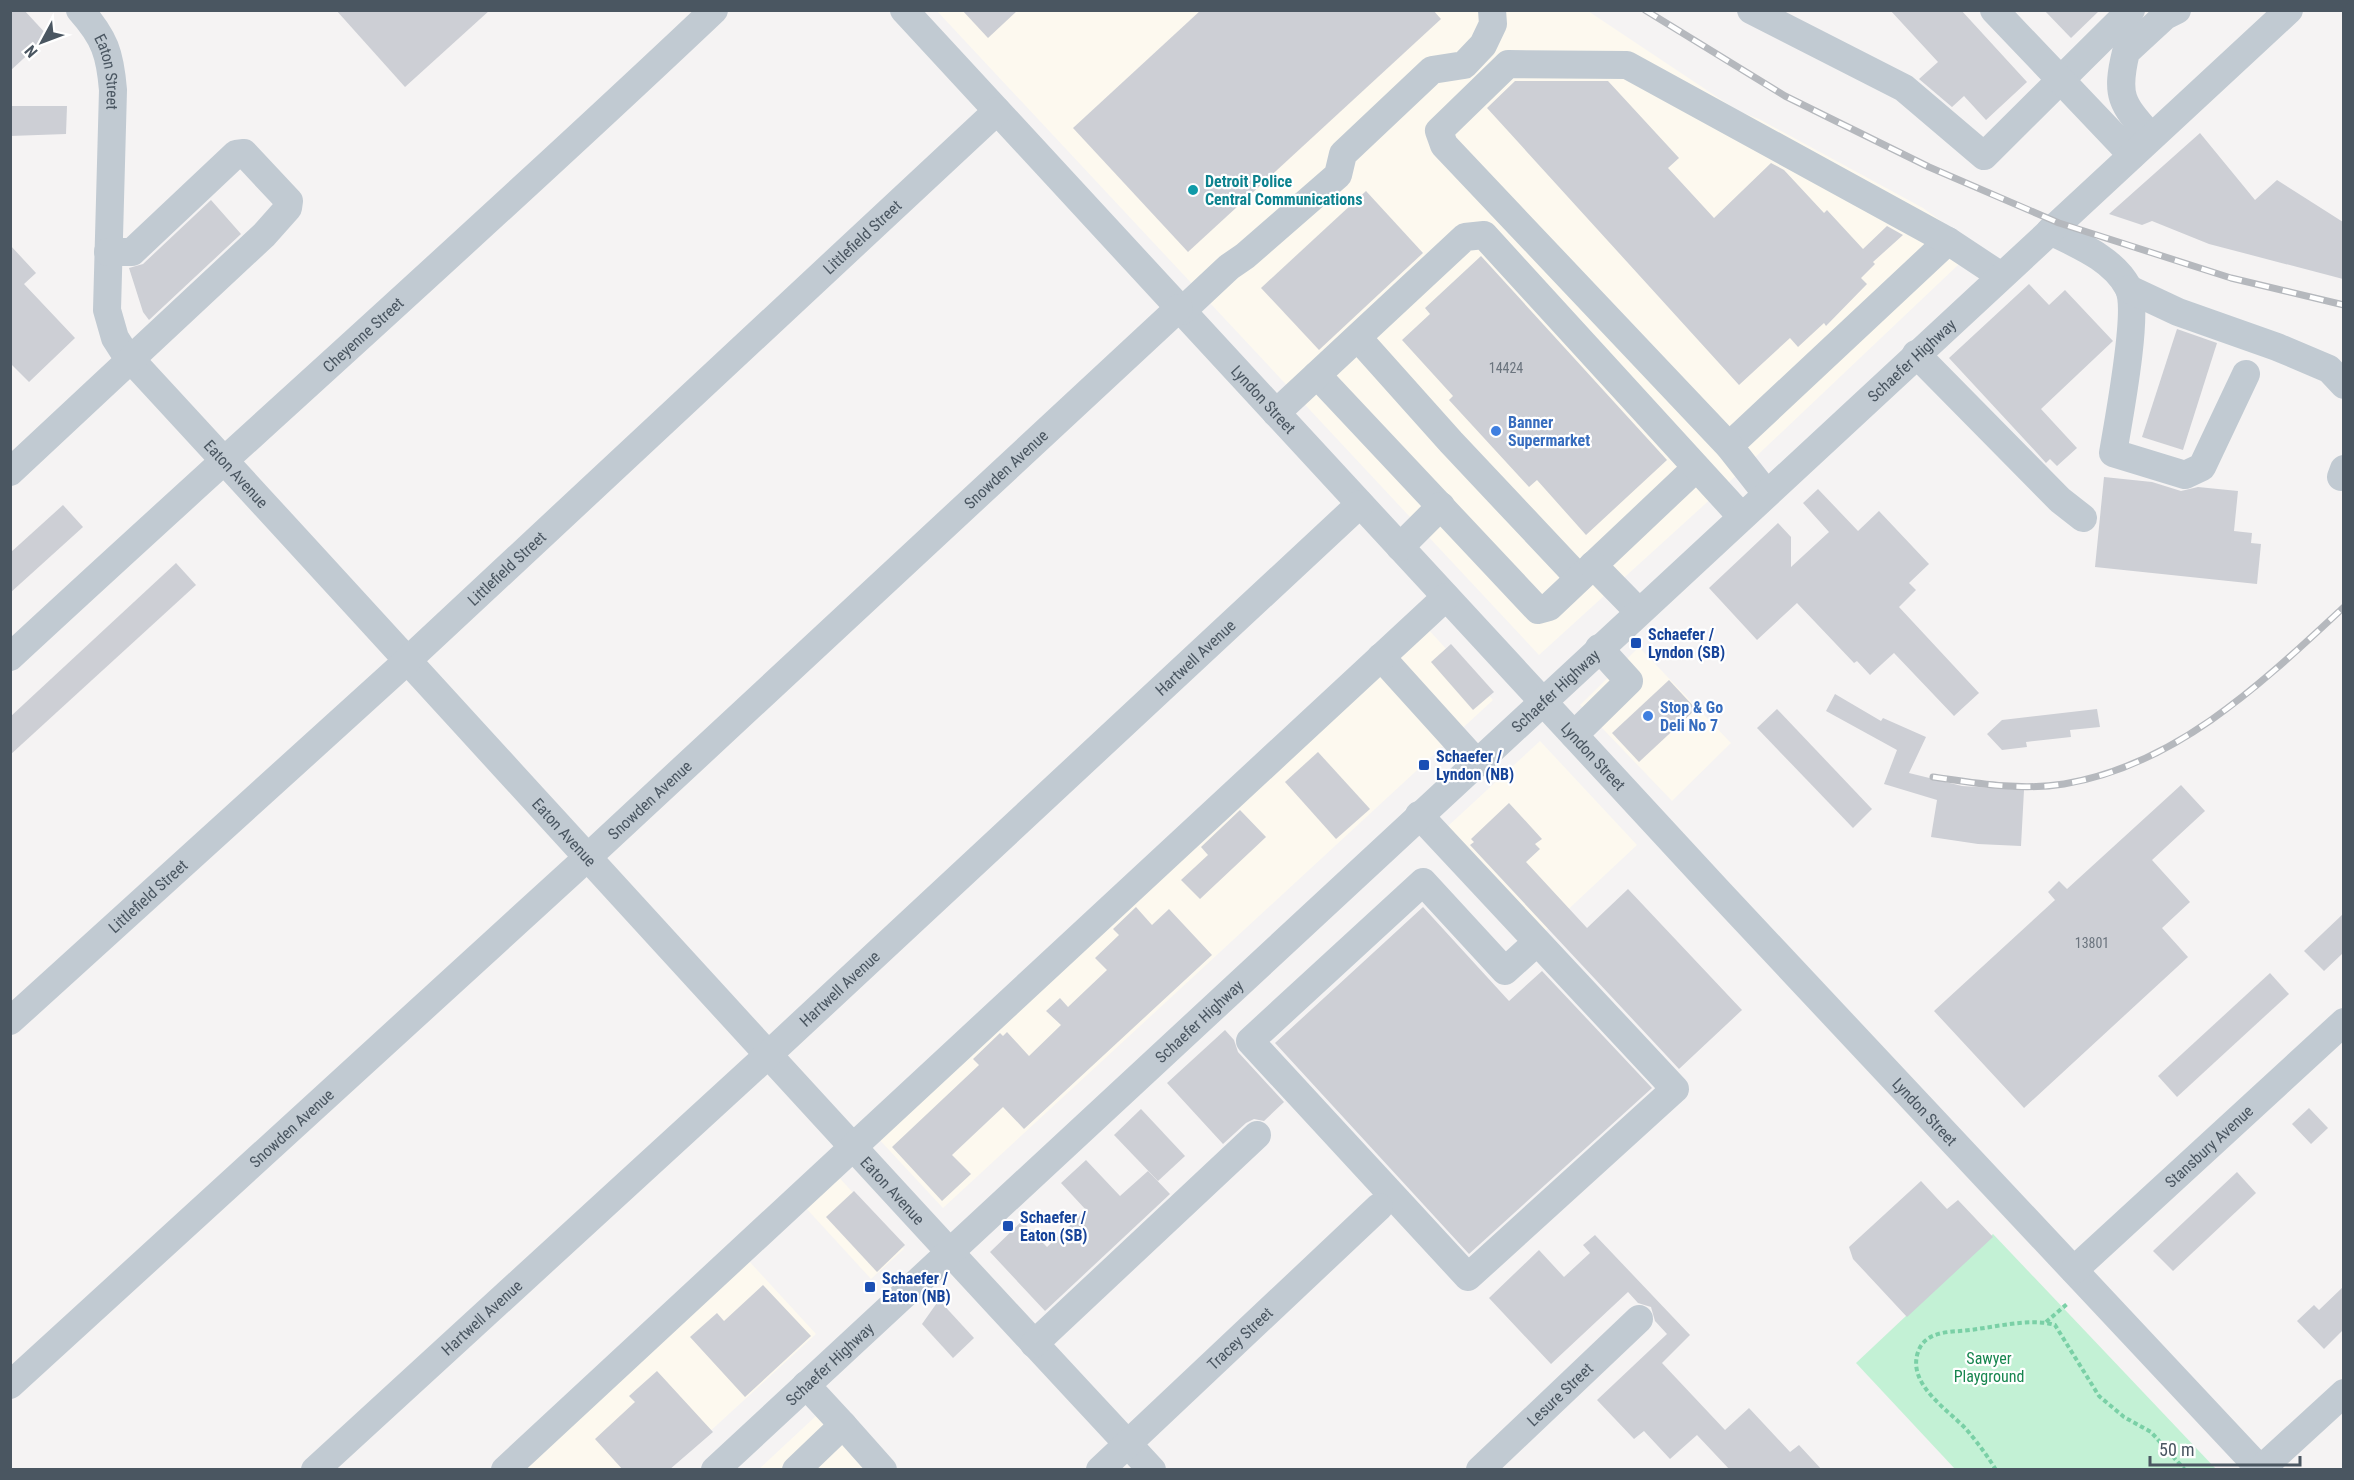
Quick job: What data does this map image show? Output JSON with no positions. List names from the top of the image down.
{
  "streets": {
    "street": [
      "Eaton Street",
      "Littlefield Street",
      "Cheyenne Street",
      "Schaefer Highway",
      "Lyndon Street",
      "Snowden Avenue",
      "Eaton Avenue",
      "Hartwell Avenue",
      "Stansbury Avenue",
      "Tracey Street",
      "Lesure Street"
    ]
  },
  "crossings": [
    ["Eaton Street", "Eaton Avenue"],
    ["Littlefield Street", "Lyndon Street"],
    ["Littlefield Street", "Eaton Avenue"],
    ["Cheyenne Street", "Eaton Avenue"],
    ["Schaefer Highway", "Lyndon Street"],
    ["Schaefer Highway", "Eaton Avenue"],
    ["Lyndon Street", "Snowden Avenue"],
    ["Lyndon Street", "Hartwell Avenue"],
    ["Lyndon Street", "Stansbury Avenue"],
    ["Snowden Avenue", "Eaton Avenue"],
    ["Eaton Avenue", "Hartwell Avenue"],
    ["Eaton Avenue", "Tracey Street"]
  ],
  "parks": ["Sawyer Playground"],
  "places": {
    "other": ["Detroit Police Central Communications", "Banner Supermarket", "Stop & Go Deli No 7"],
    "transit": [
      "Schaefer / Lyndon (SB)",
      "Schaefer / Lyndon (NB)",
      "Schaefer / Eaton (SB)",
      "Schaefer / Eaton (NB)"
    ]
  },
  "house_numbers": ["14424", "13801"],
  "scale_bar": "50 m",
  "north": "bottom left"
}
